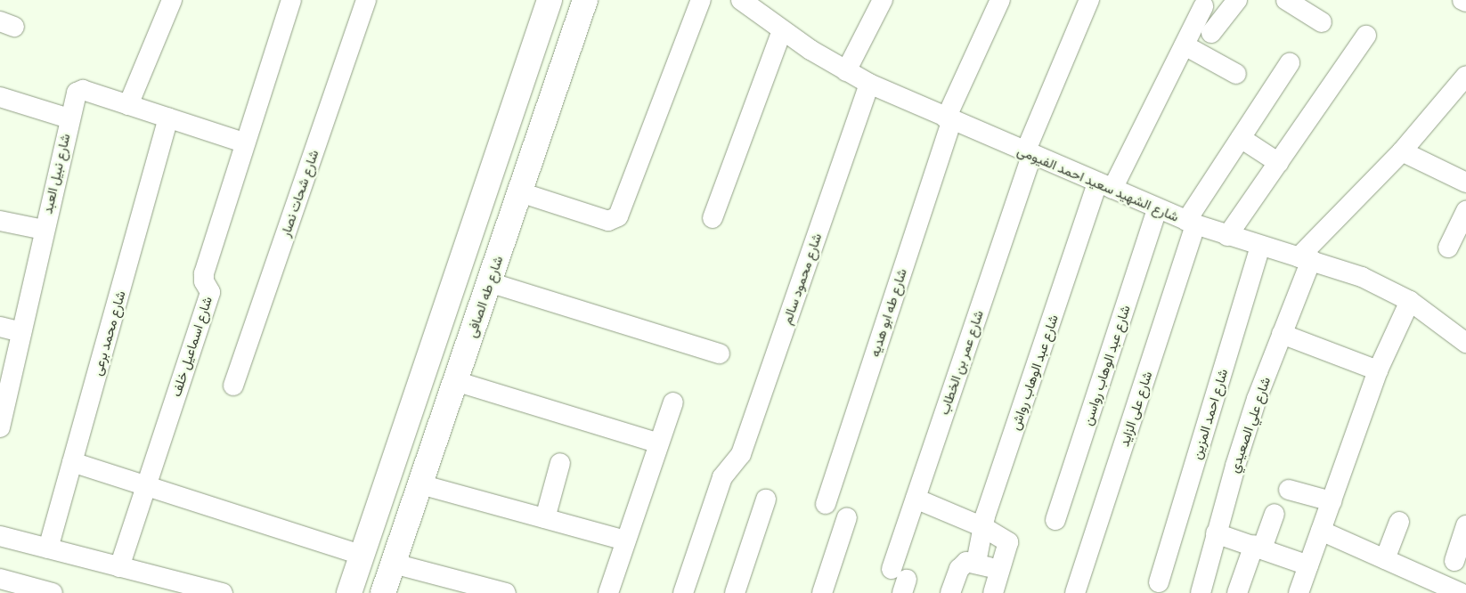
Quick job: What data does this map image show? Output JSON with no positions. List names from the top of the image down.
{
  "streets": {
    "street": [
      "شارع نبيل العبد",
      "شارع الشهيد سعيد احمد الفيومى",
      "شارع شحات نصار",
      "شارع محمود سالم",
      "شارع طه الصافى",
      "شارع طه ابو هديه",
      "شارع محمد برعى",
      "شارع اسماعيل خلف",
      "شارع عمر بن الخطاب",
      "شارع عبد الوهاب رواسن",
      "شارع عبد الوهاب رواش",
      "شارع على الزايد",
      "شارع احمد المزين",
      "شارع علي الصعيدي"
    ]
  },
  "crossings": [
    ["شارع نبيل العبد", "شارع محمد برعى"],
    ["شارع نبيل العبد", "شارع اسماعيل خلف"],
    ["شارع الشهيد سعيد احمد الفيومى", "شارع محمود سالم"],
    ["شارع الشهيد سعيد احمد الفيومى", "شارع طه ابو هديه"],
    ["شارع الشهيد سعيد احمد الفيومى", "شارع عمر بن الخطاب"],
    ["شارع الشهيد سعيد احمد الفيومى", "شارع عبد الوهاب رواسن"],
    ["شارع الشهيد سعيد احمد الفيومى", "شارع عبد الوهاب رواش"],
    ["شارع الشهيد سعيد احمد الفيومى", "شارع على الزايد"],
    ["شارع الشهيد سعيد احمد الفيومى", "شارع احمد المزين"],
    ["شارع الشهيد سعيد احمد الفيومى", "شارع علي الصعيدي"]
  ]
}
